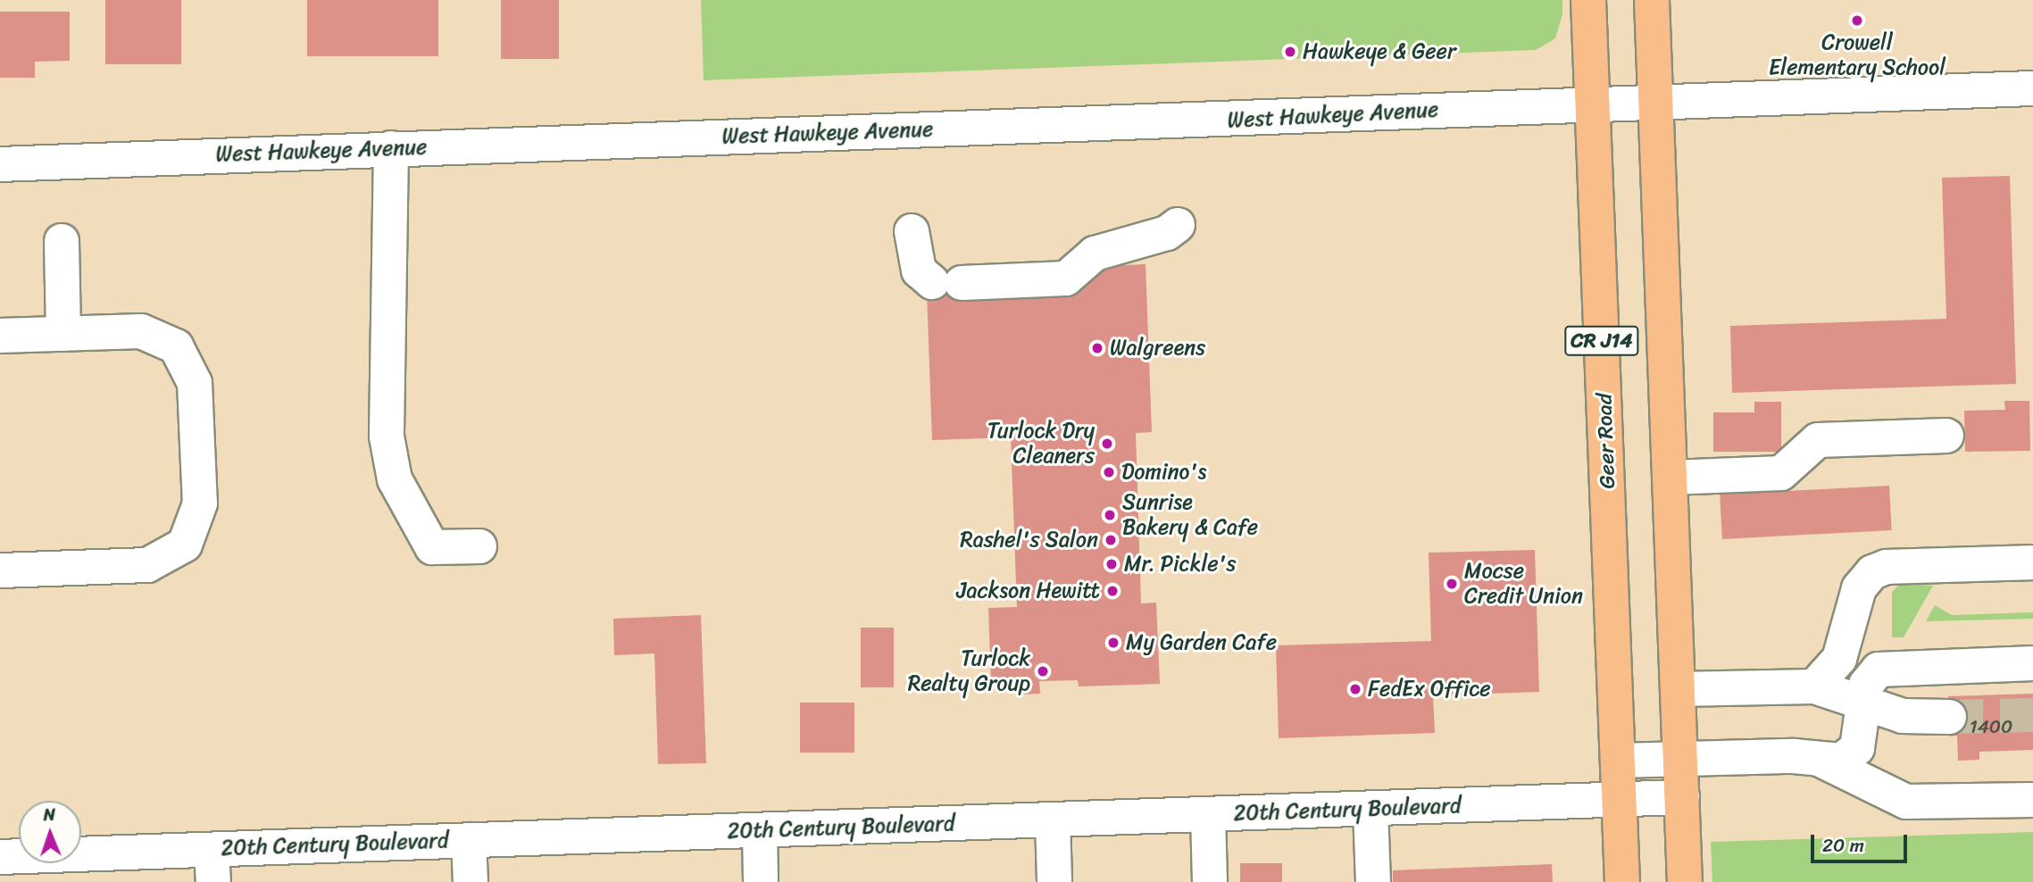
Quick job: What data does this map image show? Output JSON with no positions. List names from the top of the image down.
{
  "streets": {
    "main road": ["CR J14", "Geer Road"],
    "street": ["West Hawkeye Avenue", "20th Century Boulevard"]
  },
  "crossings": [
    ["West Hawkeye Avenue", "CR J14"],
    ["West Hawkeye Avenue", "Geer Road"],
    ["CR J14", "20th Century Boulevard"],
    ["Geer Road", "20th Century Boulevard"]
  ],
  "places": [
    "Crowell Elementary School",
    "Hawkeye & Geer",
    "Walgreens",
    "Turlock Dry Cleaners",
    "Domino's",
    "Sunrise Bakery & Cafe",
    "Rashel's Salon",
    "Mr. Pickle's",
    "Mocse Credit Union",
    "Jackson Hewitt",
    "My Garden Cafe",
    "Turlock Realty Group",
    "FedEx Office"
  ],
  "house_numbers": ["1400"],
  "scale_bar": "20 m",
  "north": "top"
}
